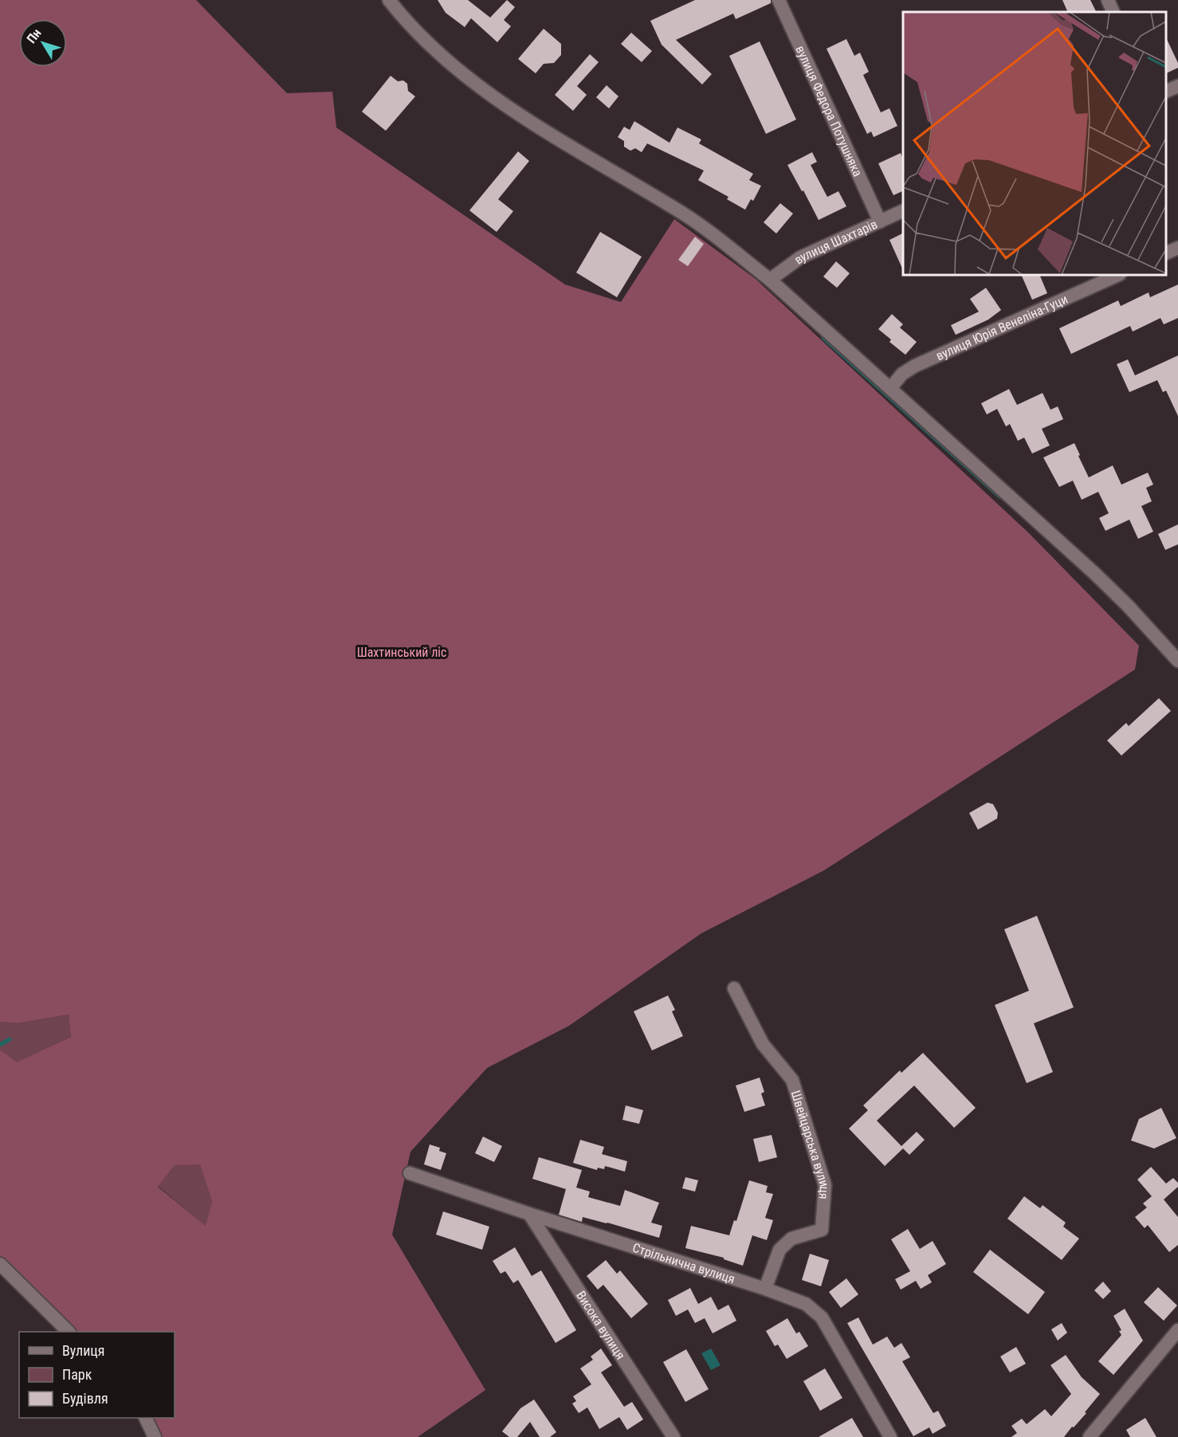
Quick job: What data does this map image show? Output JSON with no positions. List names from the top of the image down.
{
  "streets": {
    "street": [
      "вулиця Федора Потушняка",
      "вулиця Шахтарів",
      "вулиця Юрія Венеліна-Гуци",
      "Швейцарська вулиця",
      "Стрільнична вулиця",
      "Висока вулиця"
    ]
  },
  "crossings": [
    ["вулиця Федора Потушняка", "вулиця Шахтарів"],
    ["Швейцарська вулиця", "Стрільнична вулиця"],
    ["Стрільнична вулиця", "Висока вулиця"]
  ],
  "parks": ["Шахтинський ліс"],
  "legend": ["Вулиця", "Парк", "Будівля"],
  "north": "top left"
}
